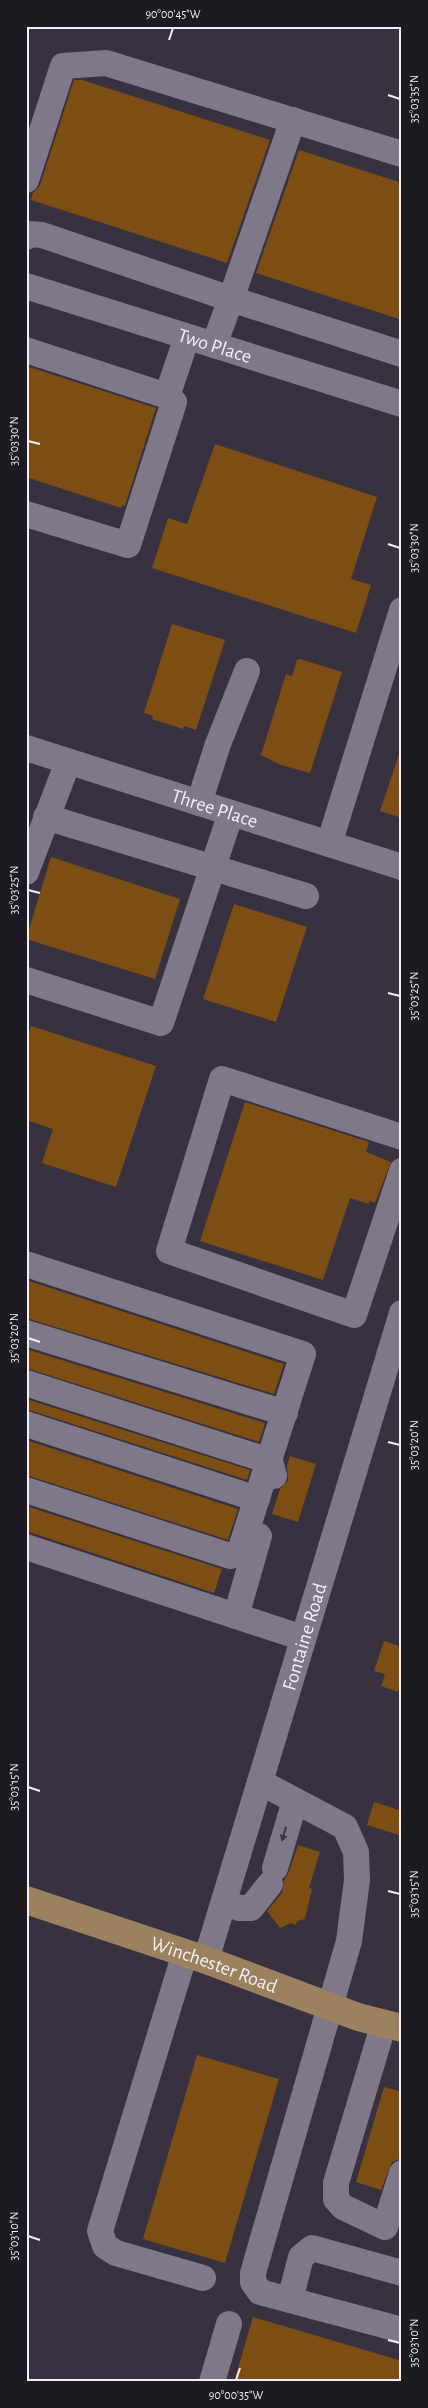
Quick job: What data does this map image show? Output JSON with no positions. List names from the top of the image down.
{
  "streets": {
    "main road": ["Winchester Road"],
    "street": ["Two Place", "Three Place", "Fontaine Road"]
  },
  "crossings": [
    ["Fontaine Road", "Winchester Road"]
  ],
  "coordinates": [
    "90°00'45\"W",
    "35°03'35\"N",
    "35°03'30\"N",
    "35°03'25\"N",
    "35°03'20\"N",
    "35°03'15\"N",
    "35°03'10\"N",
    "90°00'35\"W"
  ]
}
